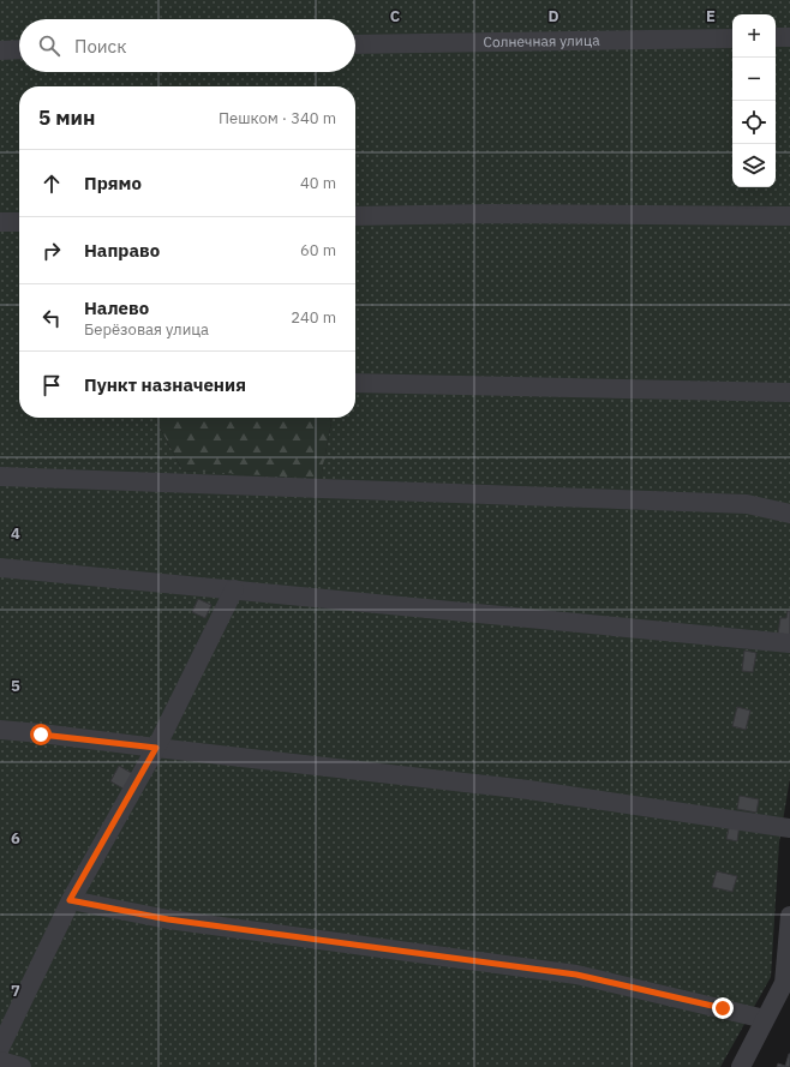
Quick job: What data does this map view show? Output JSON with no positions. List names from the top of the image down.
{
  "streets": {
    "street": ["Солнечная улица"]
  },
  "page": {
    "map_buttons": ["+", "−"],
    "search": "Поиск",
    "heading": ["5 мин", "Пешком · 340 m"],
    "list": [
      ["Прямо", "40 m"],
      ["Направо", "60 m"],
      ["Налево", "Берёзовая улица", "240 m"],
      "Пункт назначения"
    ]
  },
  "grid": {
    "columns": ["C", "D", "E"],
    "rows": [
      "4",
      "5",
      "6",
      "7"
    ]
  }
}
